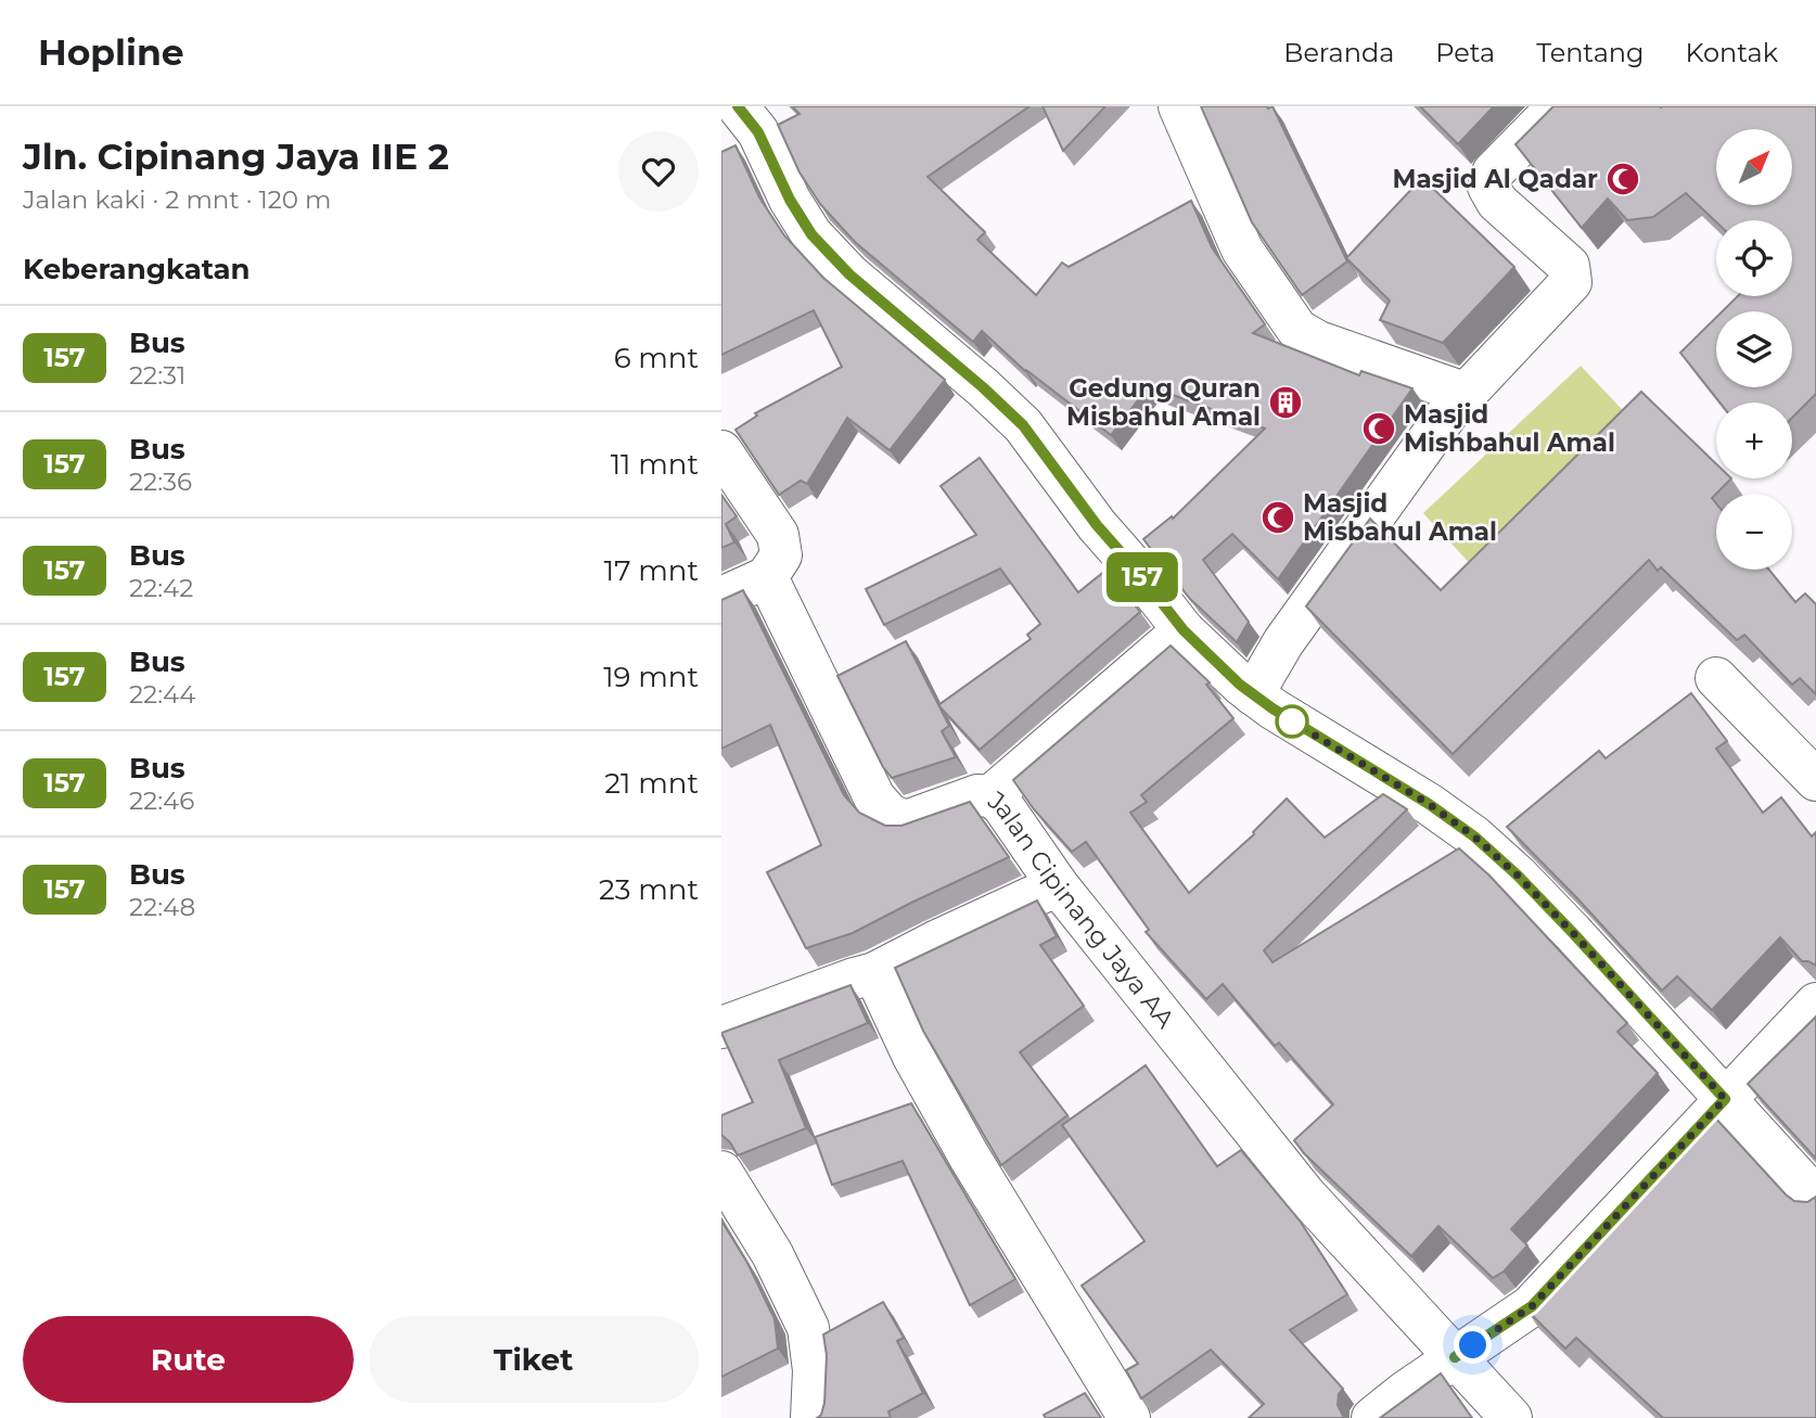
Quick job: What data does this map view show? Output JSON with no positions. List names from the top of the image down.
{
  "streets": {
    "street": ["Jalan Cipinang Jaya AA"]
  },
  "places": {
    "mosque": ["Masjid Al Qadar", "Masjid Mishbahul Amal", "Masjid Misbahul Amal"],
    "building": ["Gedung Quran Misbahul Amal"]
  },
  "lines": ["bus line 157"],
  "north": "top right",
  "page": {
    "header": "Hopline",
    "nav": [
      "Beranda",
      "Peta",
      "Tentang",
      "Kontak"
    ],
    "heading": [
      ["Jln. Cipinang Jaya IIE 2", "Jalan kaki · 2 mnt · 120 m"],
      "Keberangkatan"
    ],
    "on_map": "157",
    "map_buttons": ["+", "−"],
    "list": [
      {
        "mark": "157",
        "name": "Bus",
        "note": "22:31",
        "value": "6 mnt"
      },
      {
        "mark": "157",
        "name": "Bus",
        "note": "22:36",
        "value": "11 mnt"
      },
      {
        "mark": "157",
        "name": "Bus",
        "note": "22:42",
        "value": "17 mnt"
      },
      {
        "mark": "157",
        "name": "Bus",
        "note": "22:44",
        "value": "19 mnt"
      },
      {
        "mark": "157",
        "name": "Bus",
        "note": "22:46",
        "value": "21 mnt"
      },
      {
        "mark": "157",
        "name": "Bus",
        "note": "22:48",
        "value": "23 mnt"
      }
    ],
    "buttons": ["Rute", "Tiket"]
  }
}
